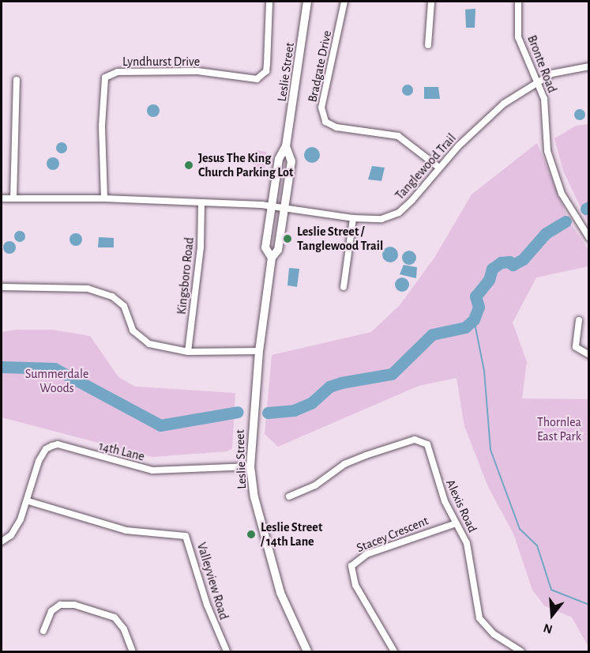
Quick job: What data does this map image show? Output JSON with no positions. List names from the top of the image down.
{
  "streets": {
    "main road": ["Leslie Street"],
    "street": [
      "Lyndhurst Drive",
      "Bronte Road",
      "Bradgate Drive",
      "Tanglewood Trail",
      "Kingsboro Road",
      "14th Lane",
      "Alexis Road",
      "Stacey Crescent",
      "Valleyview Road"
    ]
  },
  "crossings": [
    ["Bronte Road", "Tanglewood Trail"],
    ["Bradgate Drive", "Tanglewood Trail"],
    ["Leslie Street", "Tanglewood Trail"],
    ["Leslie Street", "14th Lane"],
    ["14th Lane", "Valleyview Road"],
    ["Alexis Road", "Stacey Crescent"]
  ],
  "parks": ["Summerdale Woods", "Thornlea East Park"],
  "places": ["Jesus The King Church Parking Lot", "Leslie Street / Tanglewood Trail", "Leslie Street / 14th Lane"],
  "north": "bottom"
}
